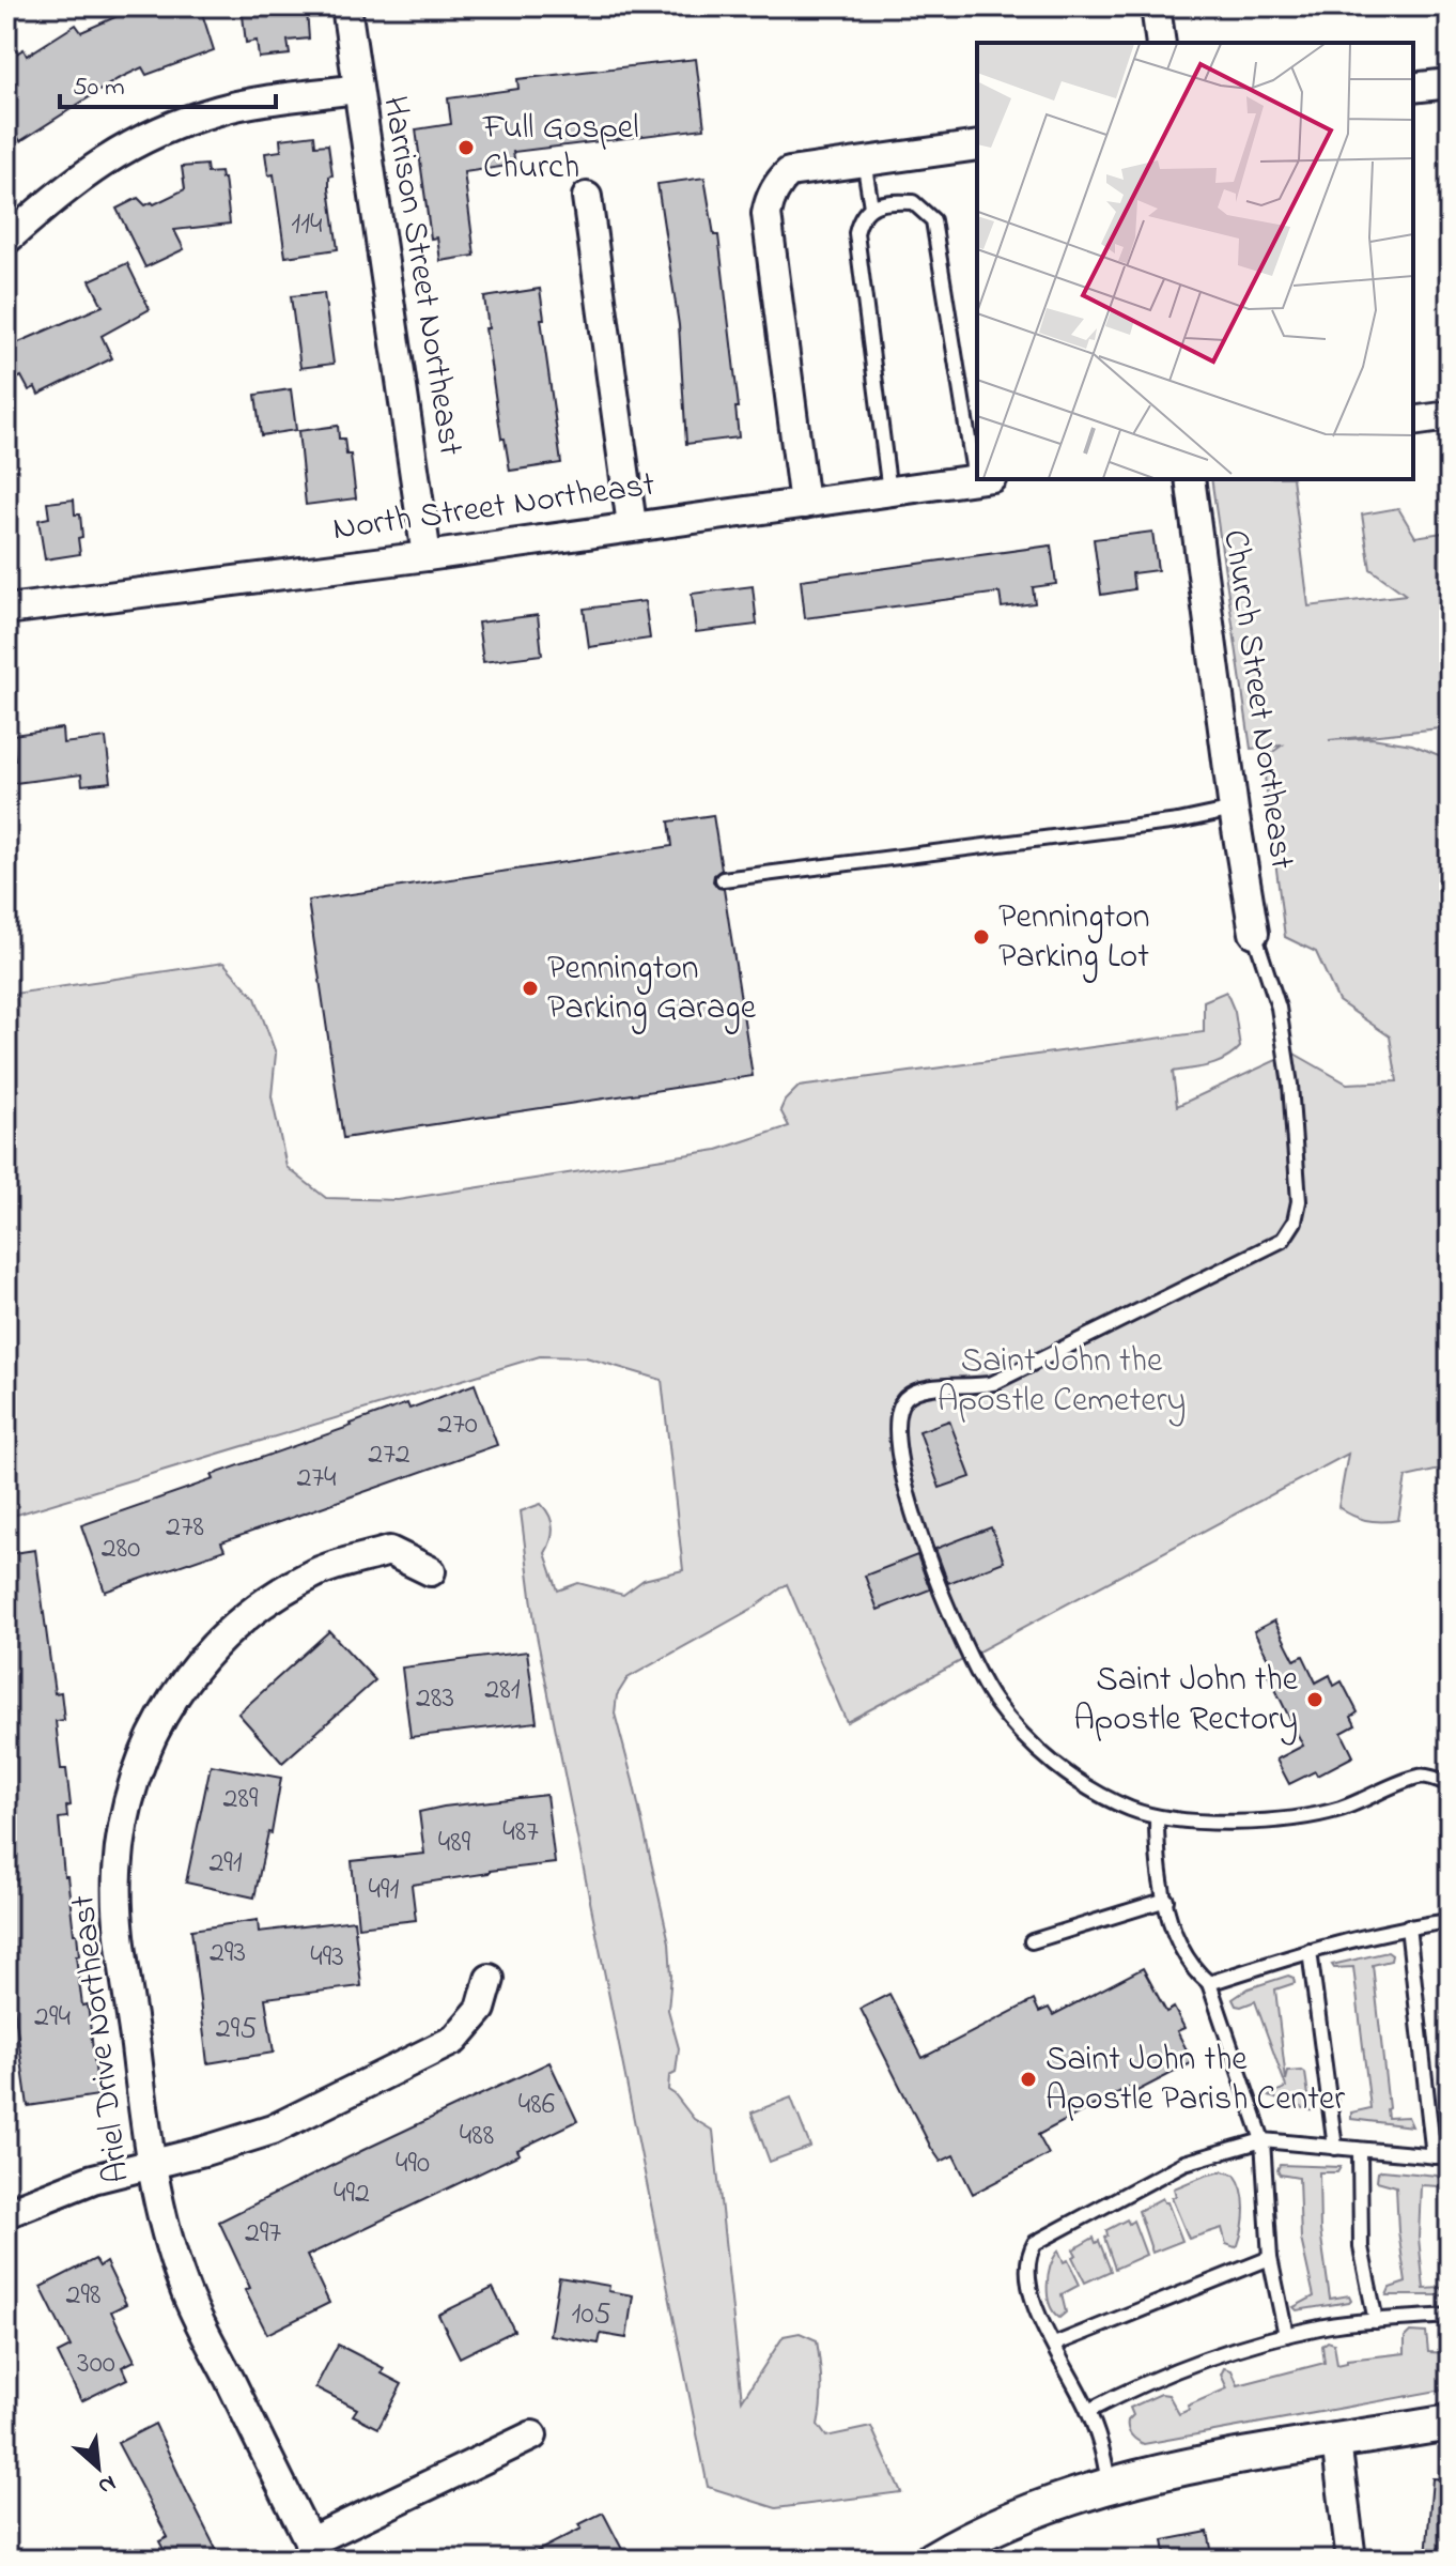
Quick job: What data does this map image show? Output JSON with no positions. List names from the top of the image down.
{
  "streets": {
    "street": [
      "Harrison Street Northeast",
      "North Street Northeast",
      "Church Street Northeast",
      "Ariel Drive Northeast"
    ]
  },
  "crossings": [
    ["Harrison Street Northeast", "North Street Northeast"]
  ],
  "parks": ["Saint John the Apostle Cemetery"],
  "places": [
    "Full Gospel Church",
    "Pennington Parking Lot",
    "Pennington Parking Garage",
    "Saint John the Apostle Rectory",
    "Saint John the Apostle Parish Center"
  ],
  "house_numbers": [
    "114",
    "270",
    "272",
    "274",
    "278",
    "280",
    "281",
    "283",
    "289",
    "487",
    "489",
    "291",
    "491",
    "293",
    "493",
    "294",
    "295",
    "486",
    "488",
    "490",
    "492",
    "297",
    "298",
    "105",
    "300"
  ],
  "scale_bar": "50 m",
  "north": "bottom right"
}
